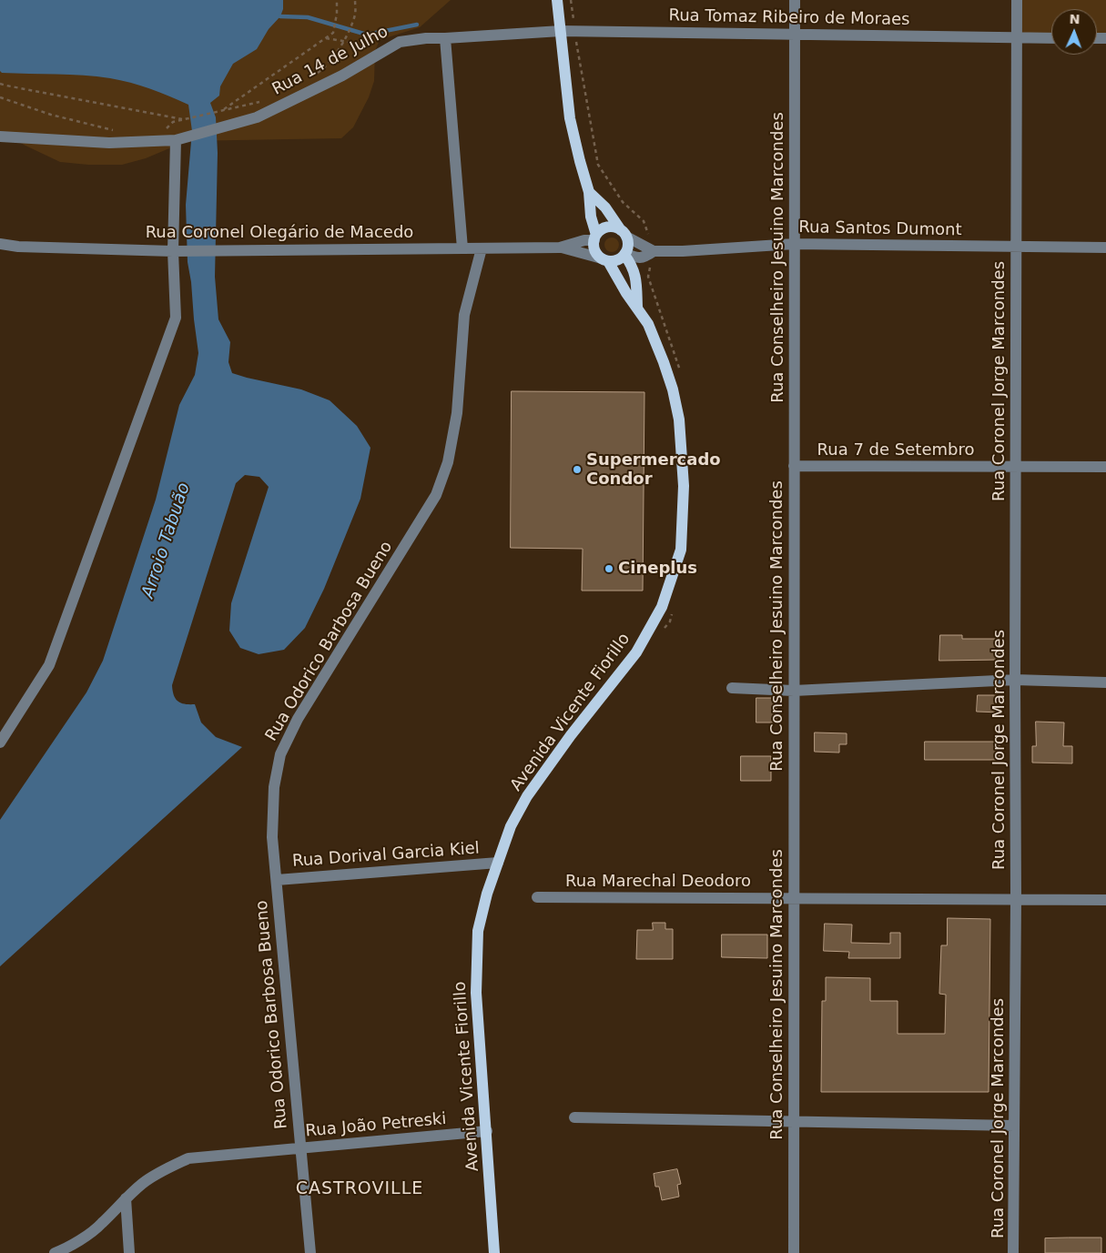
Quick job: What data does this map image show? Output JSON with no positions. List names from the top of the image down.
{
  "streets": {
    "main road": ["Avenida Vicente Fiorillo"],
    "street": [
      "Rua Tomaz Ribeiro de Moraes",
      "Rua 14 de Julho",
      "Rua Santos Dumont",
      "Rua Coronel Olegário de Macedo",
      "Rua Conselheiro Jesuino Marcondes",
      "Rua Coronel Jorge Marcondes",
      "Rua 7 de Setembro",
      "Rua Odorico Barbosa Bueno",
      "Rua Dorival Garcia Kiel",
      "Rua Marechal Deodoro",
      "Rua João Petreski"
    ]
  },
  "crossings": [
    ["Rua Tomaz Ribeiro de Moraes", "Rua 14 de Julho"],
    ["Rua Tomaz Ribeiro de Moraes", "Rua Conselheiro Jesuino Marcondes"],
    ["Rua Tomaz Ribeiro de Moraes", "Rua Coronel Jorge Marcondes"],
    ["Rua Santos Dumont", "Rua Conselheiro Jesuino Marcondes"],
    ["Rua Santos Dumont", "Rua Coronel Jorge Marcondes"],
    ["Rua Coronel Olegário de Macedo", "Rua Odorico Barbosa Bueno"],
    ["Rua Conselheiro Jesuino Marcondes", "Rua 7 de Setembro"],
    ["Rua Conselheiro Jesuino Marcondes", "Rua Marechal Deodoro"],
    ["Rua Coronel Jorge Marcondes", "Rua 7 de Setembro"],
    ["Rua Coronel Jorge Marcondes", "Rua Marechal Deodoro"],
    ["Rua Odorico Barbosa Bueno", "Rua Dorival Garcia Kiel"],
    ["Rua Odorico Barbosa Bueno", "Rua João Petreski"],
    ["Avenida Vicente Fiorillo", "Rua Dorival Garcia Kiel"],
    ["Avenida Vicente Fiorillo", "Rua João Petreski"]
  ],
  "districts": ["CASTROVILLE"],
  "water": ["Arroio Tabuão"],
  "places": ["Supermercado Condor", "Cineplus"],
  "north": "top"
}
